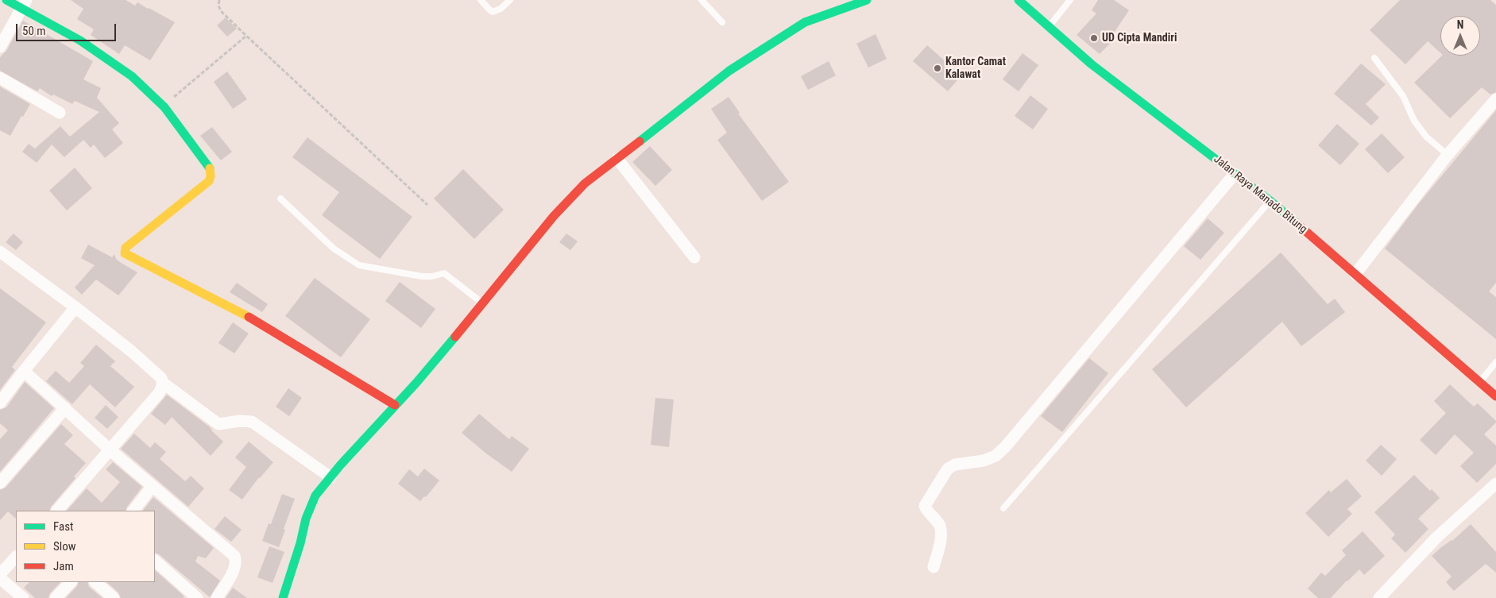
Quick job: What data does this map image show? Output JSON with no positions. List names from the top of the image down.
{
  "streets": {
    "main road": ["Jalan Raya Manado Bitung"]
  },
  "places": ["UD Cipta Mandiri", "Kantor Camat Kalawat"],
  "legend": ["Fast", "Slow", "Jam"],
  "scale_bar": "50 m",
  "north": "top"
}
